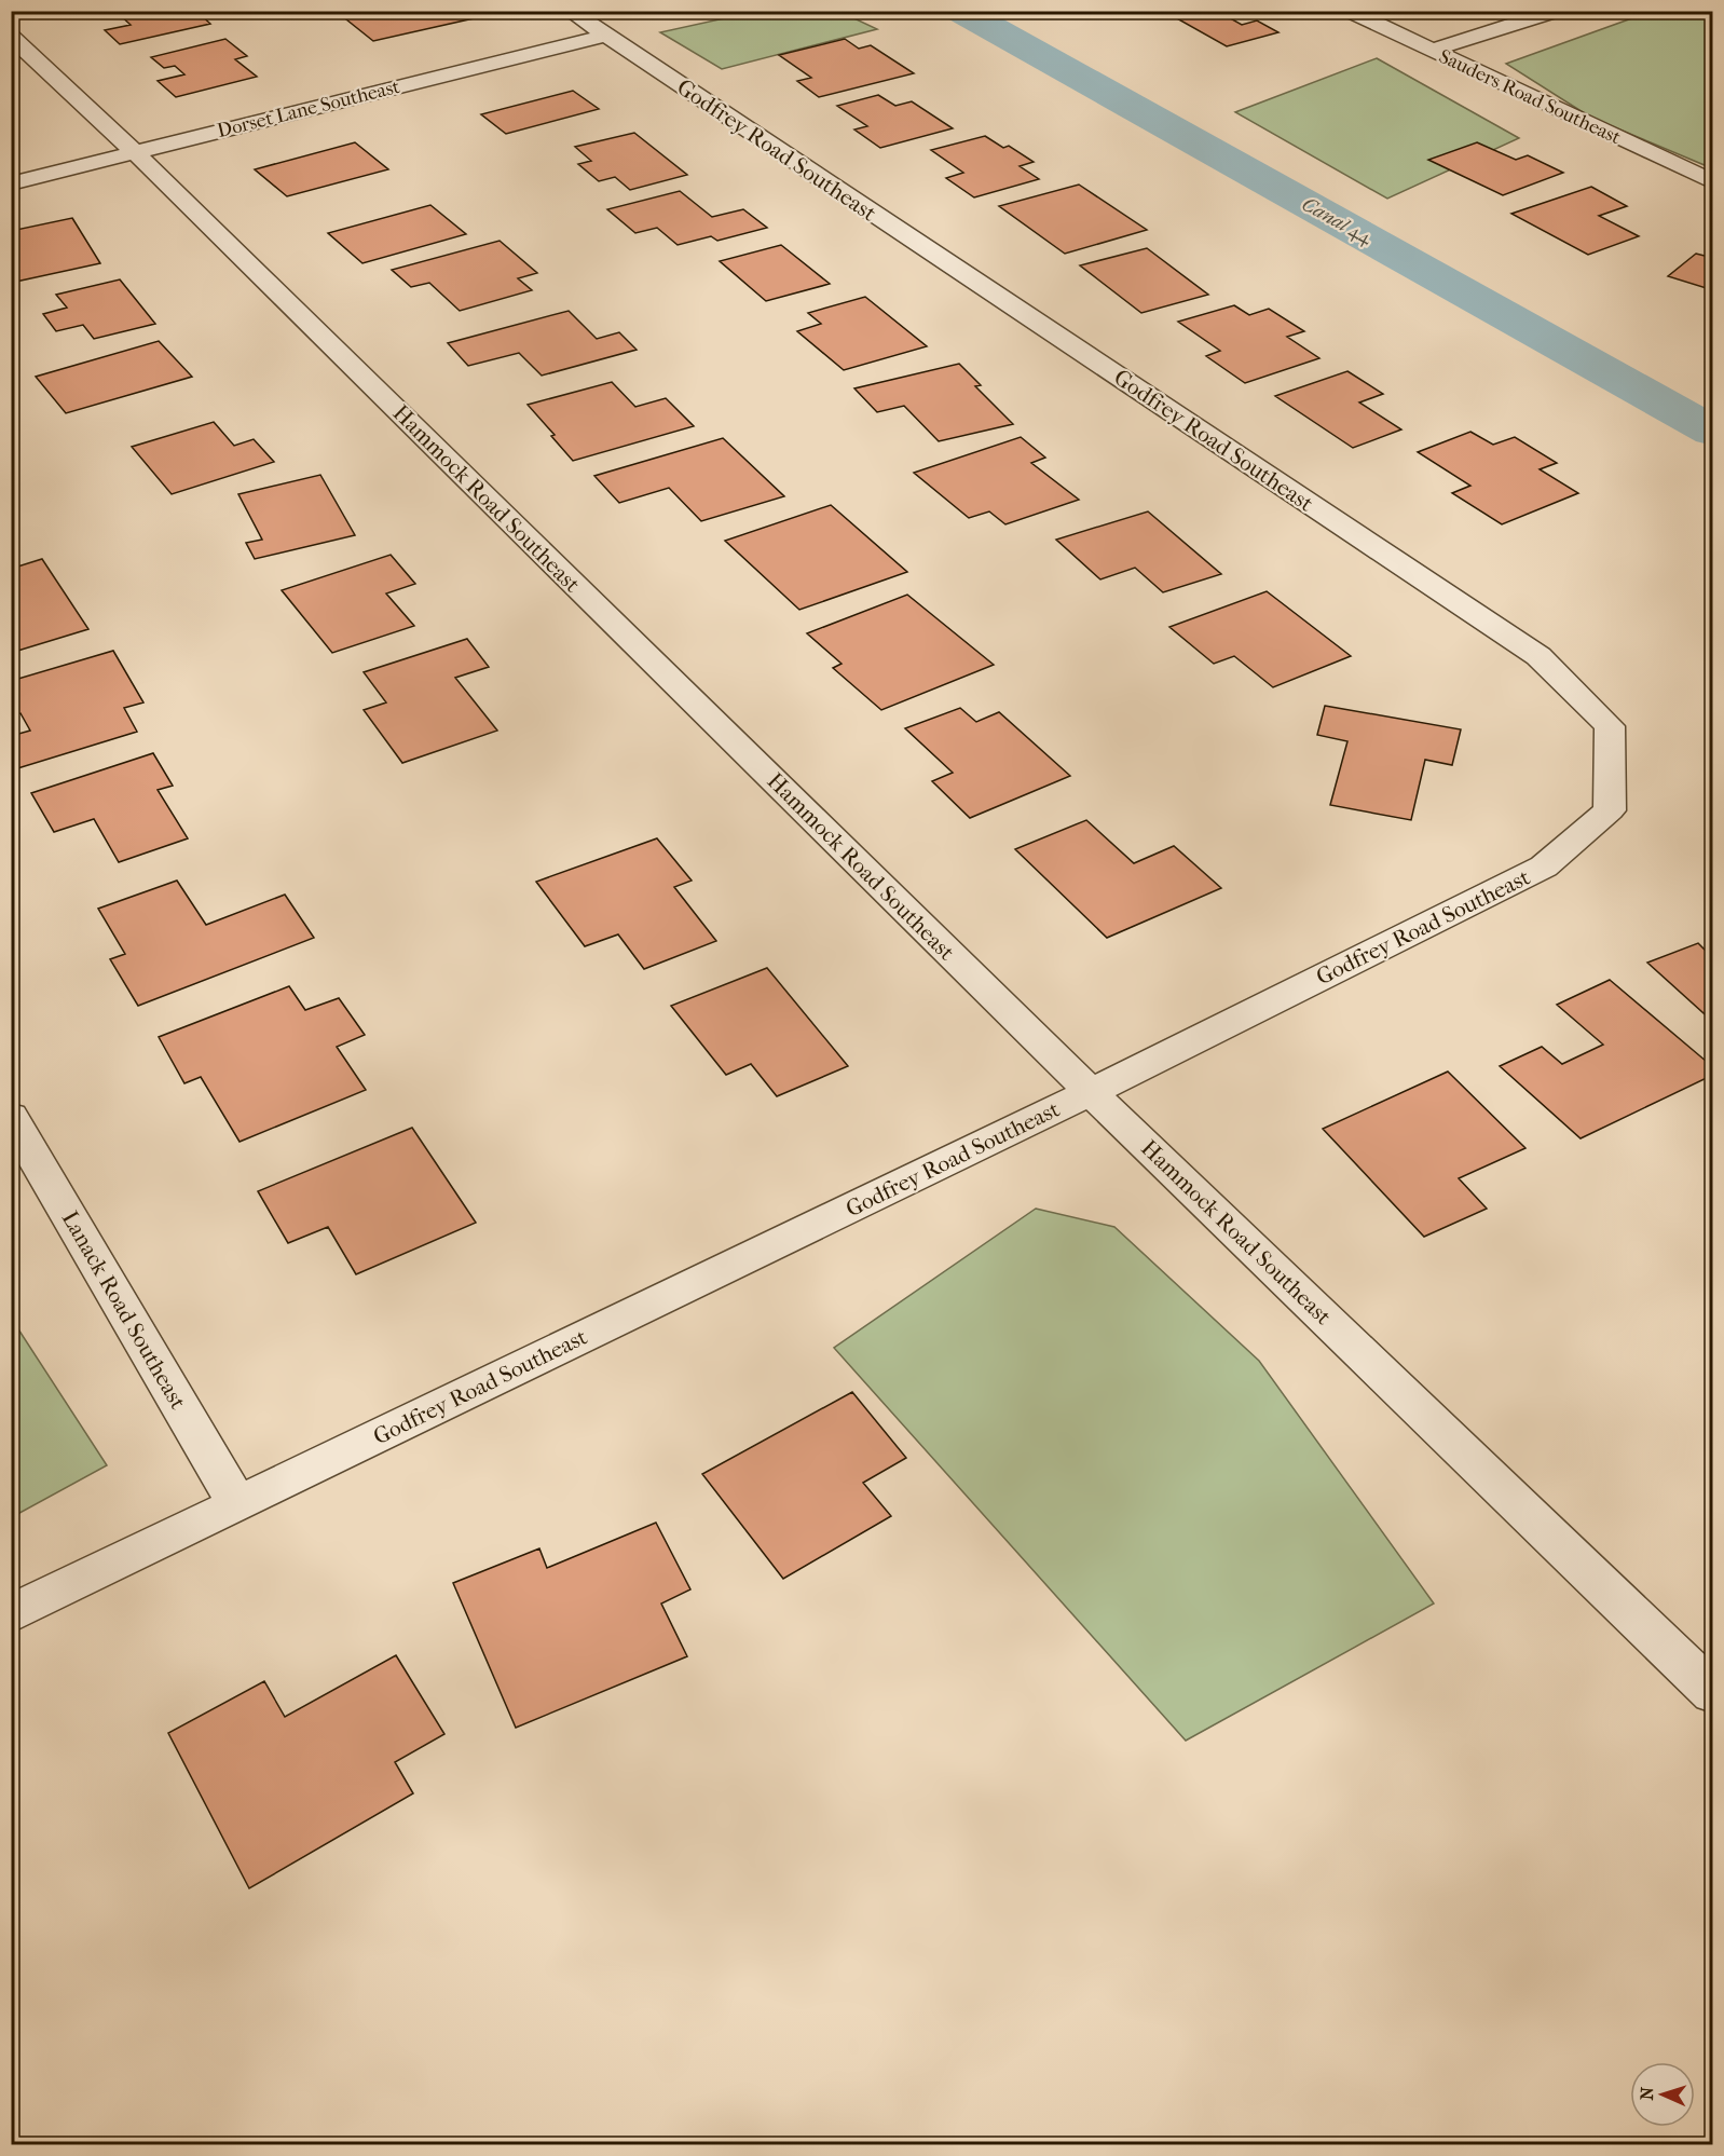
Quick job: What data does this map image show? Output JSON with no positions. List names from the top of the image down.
{
  "streets": {
    "street": [
      "Sauders Road Southeast",
      "Dorset Lane Southeast",
      "Godfrey Road Southeast",
      "Hammock Road Southeast",
      "Lanack Road Southeast"
    ]
  },
  "crossings": [
    ["Dorset Lane Southeast", "Godfrey Road Southeast"],
    ["Dorset Lane Southeast", "Hammock Road Southeast"],
    ["Godfrey Road Southeast", "Hammock Road Southeast"],
    ["Godfrey Road Southeast", "Lanack Road Southeast"]
  ],
  "water": ["Canal 44"],
  "north": "left"
}
